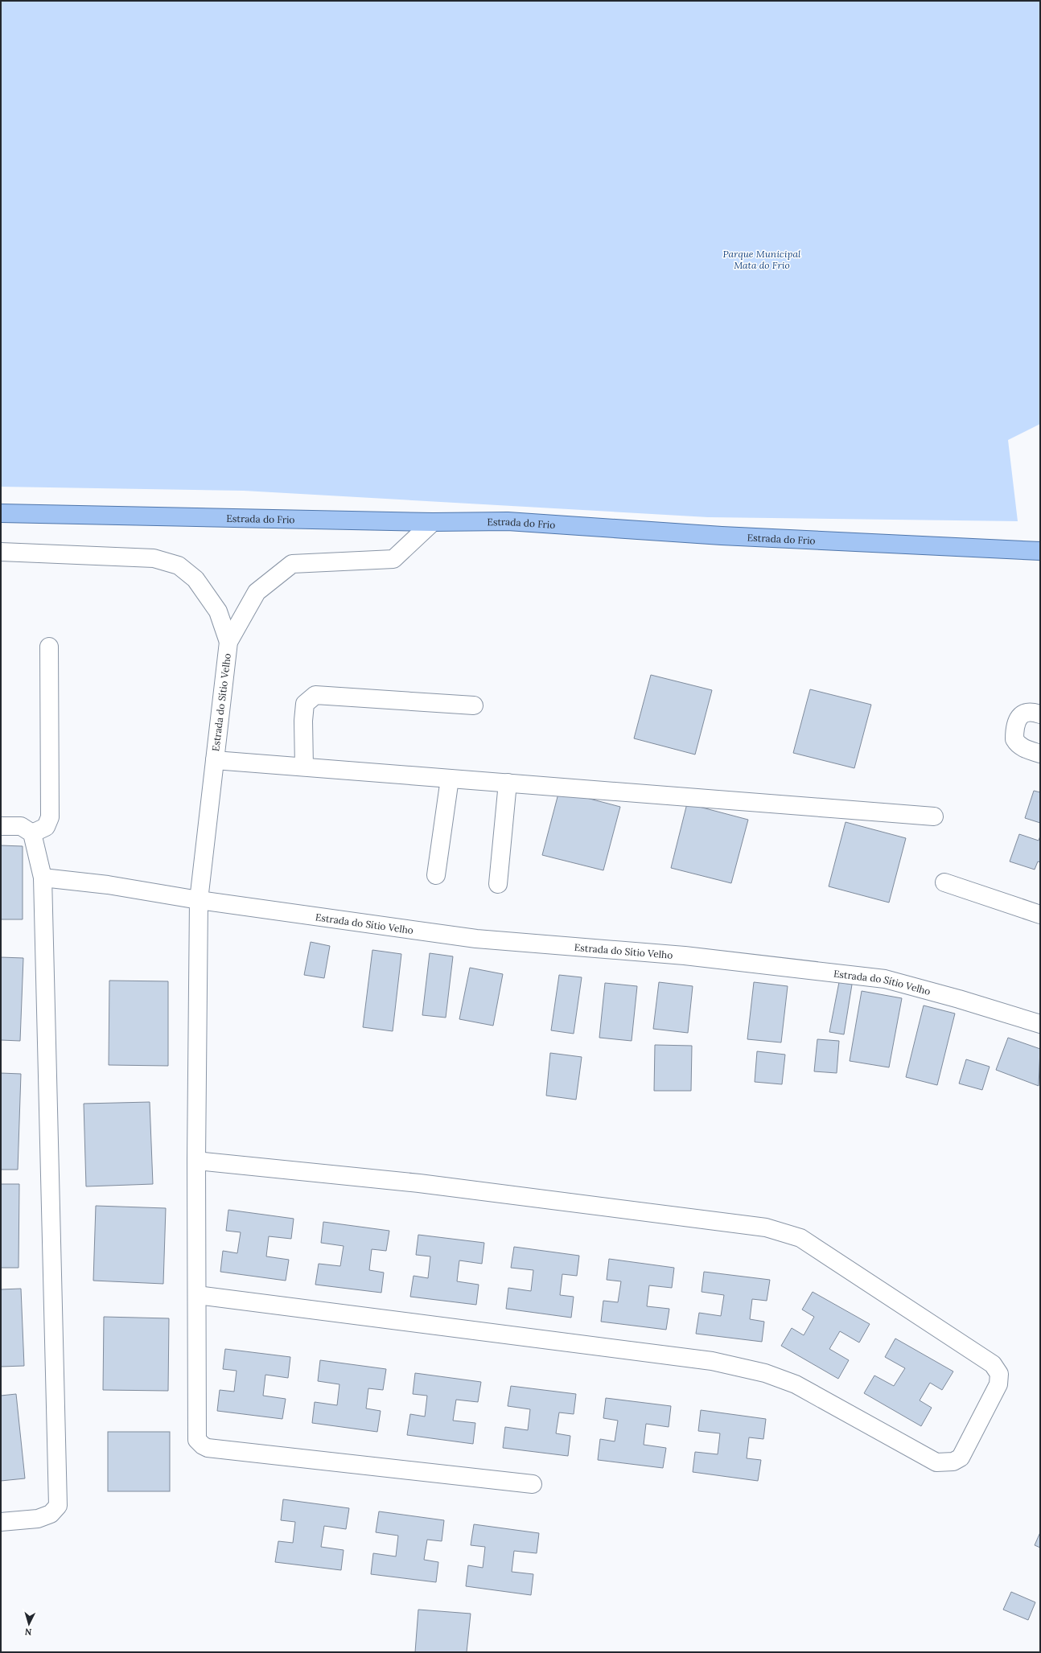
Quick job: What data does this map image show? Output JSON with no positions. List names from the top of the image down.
{
  "streets": {
    "main road": ["Estrada do Frio"],
    "street": ["Estrada do Sítio Velho"]
  },
  "crossings": [
    ["Estrada do Frio", "Estrada do Sítio Velho"]
  ],
  "parks": ["Parque Municipal Mata do Frio"],
  "north": "bottom"
}
